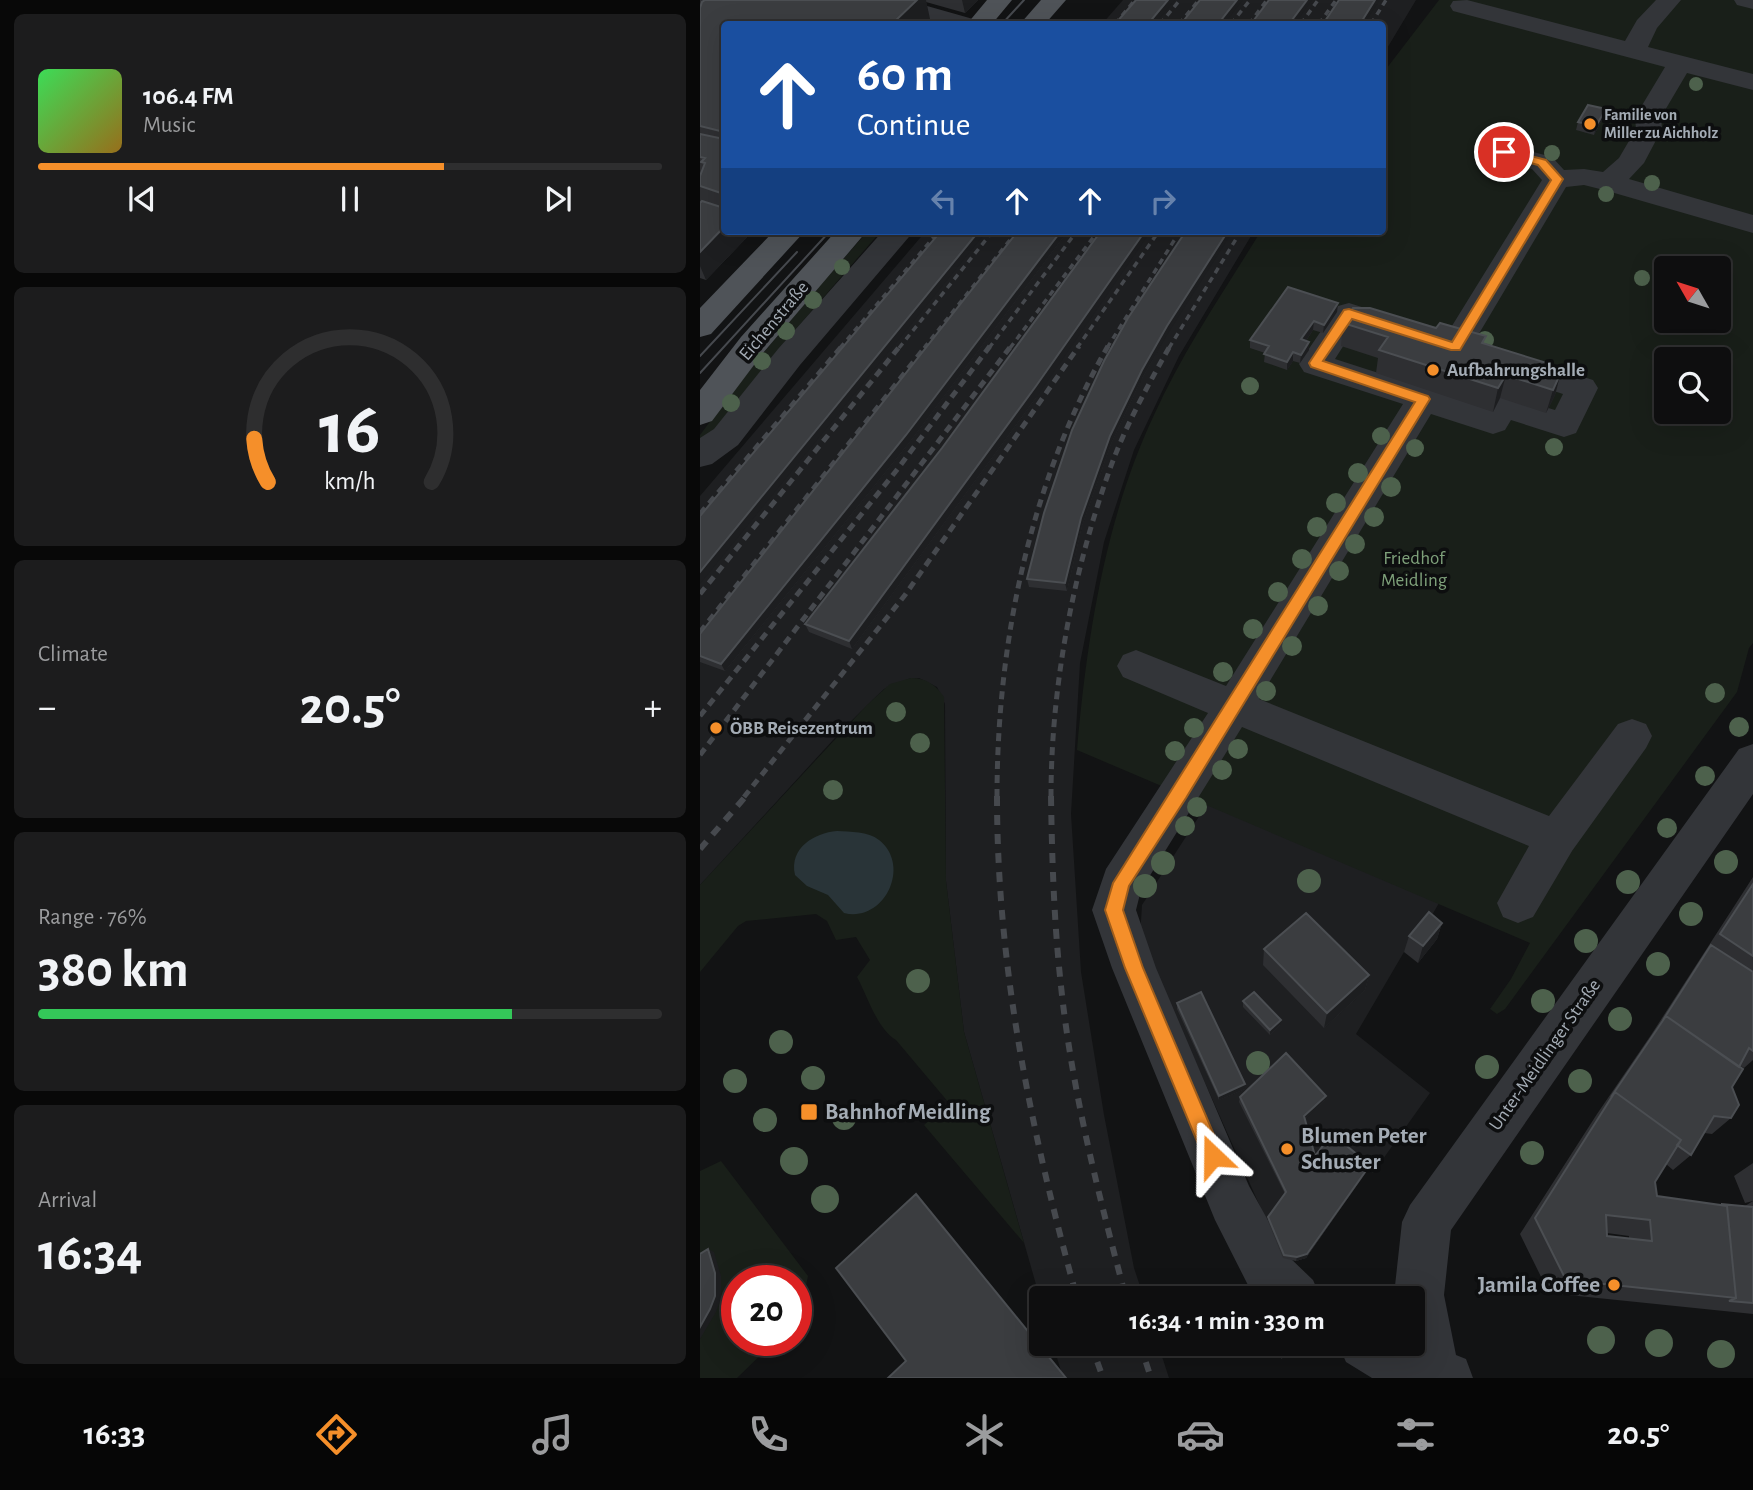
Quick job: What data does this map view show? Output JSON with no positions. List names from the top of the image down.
{
  "streets": {
    "main road": ["Eichenstraße"],
    "street": ["Unter-Meidlinger Straße"]
  },
  "parks": ["Friedhof Meidling"],
  "places": {
    "other": [
      "Familie von Miller zu Aichholz",
      "Aufbahrungshalle",
      "ÖBB Reisezentrum",
      "Blumen Peter Schuster",
      "Jamila Coffee"
    ],
    "transit": ["Bahnhof Meidling"]
  },
  "north": "top left",
  "page": {
    "turn": ["60 m", "Continue"],
    "song": ["106.4 FM", "Music"],
    "tile": [
      "Climate",
      ["Range · 76%", "380 km"],
      ["Arrival", "16:34"]
    ],
    "heat": ["−", "20.5°", "+"],
    "limit": "20",
    "trip": "16:34 · 1 min · 330 m",
    "tabs": ["16:33", "20.5°"],
    "gauge": ["16", "km/h"]
  }
}
